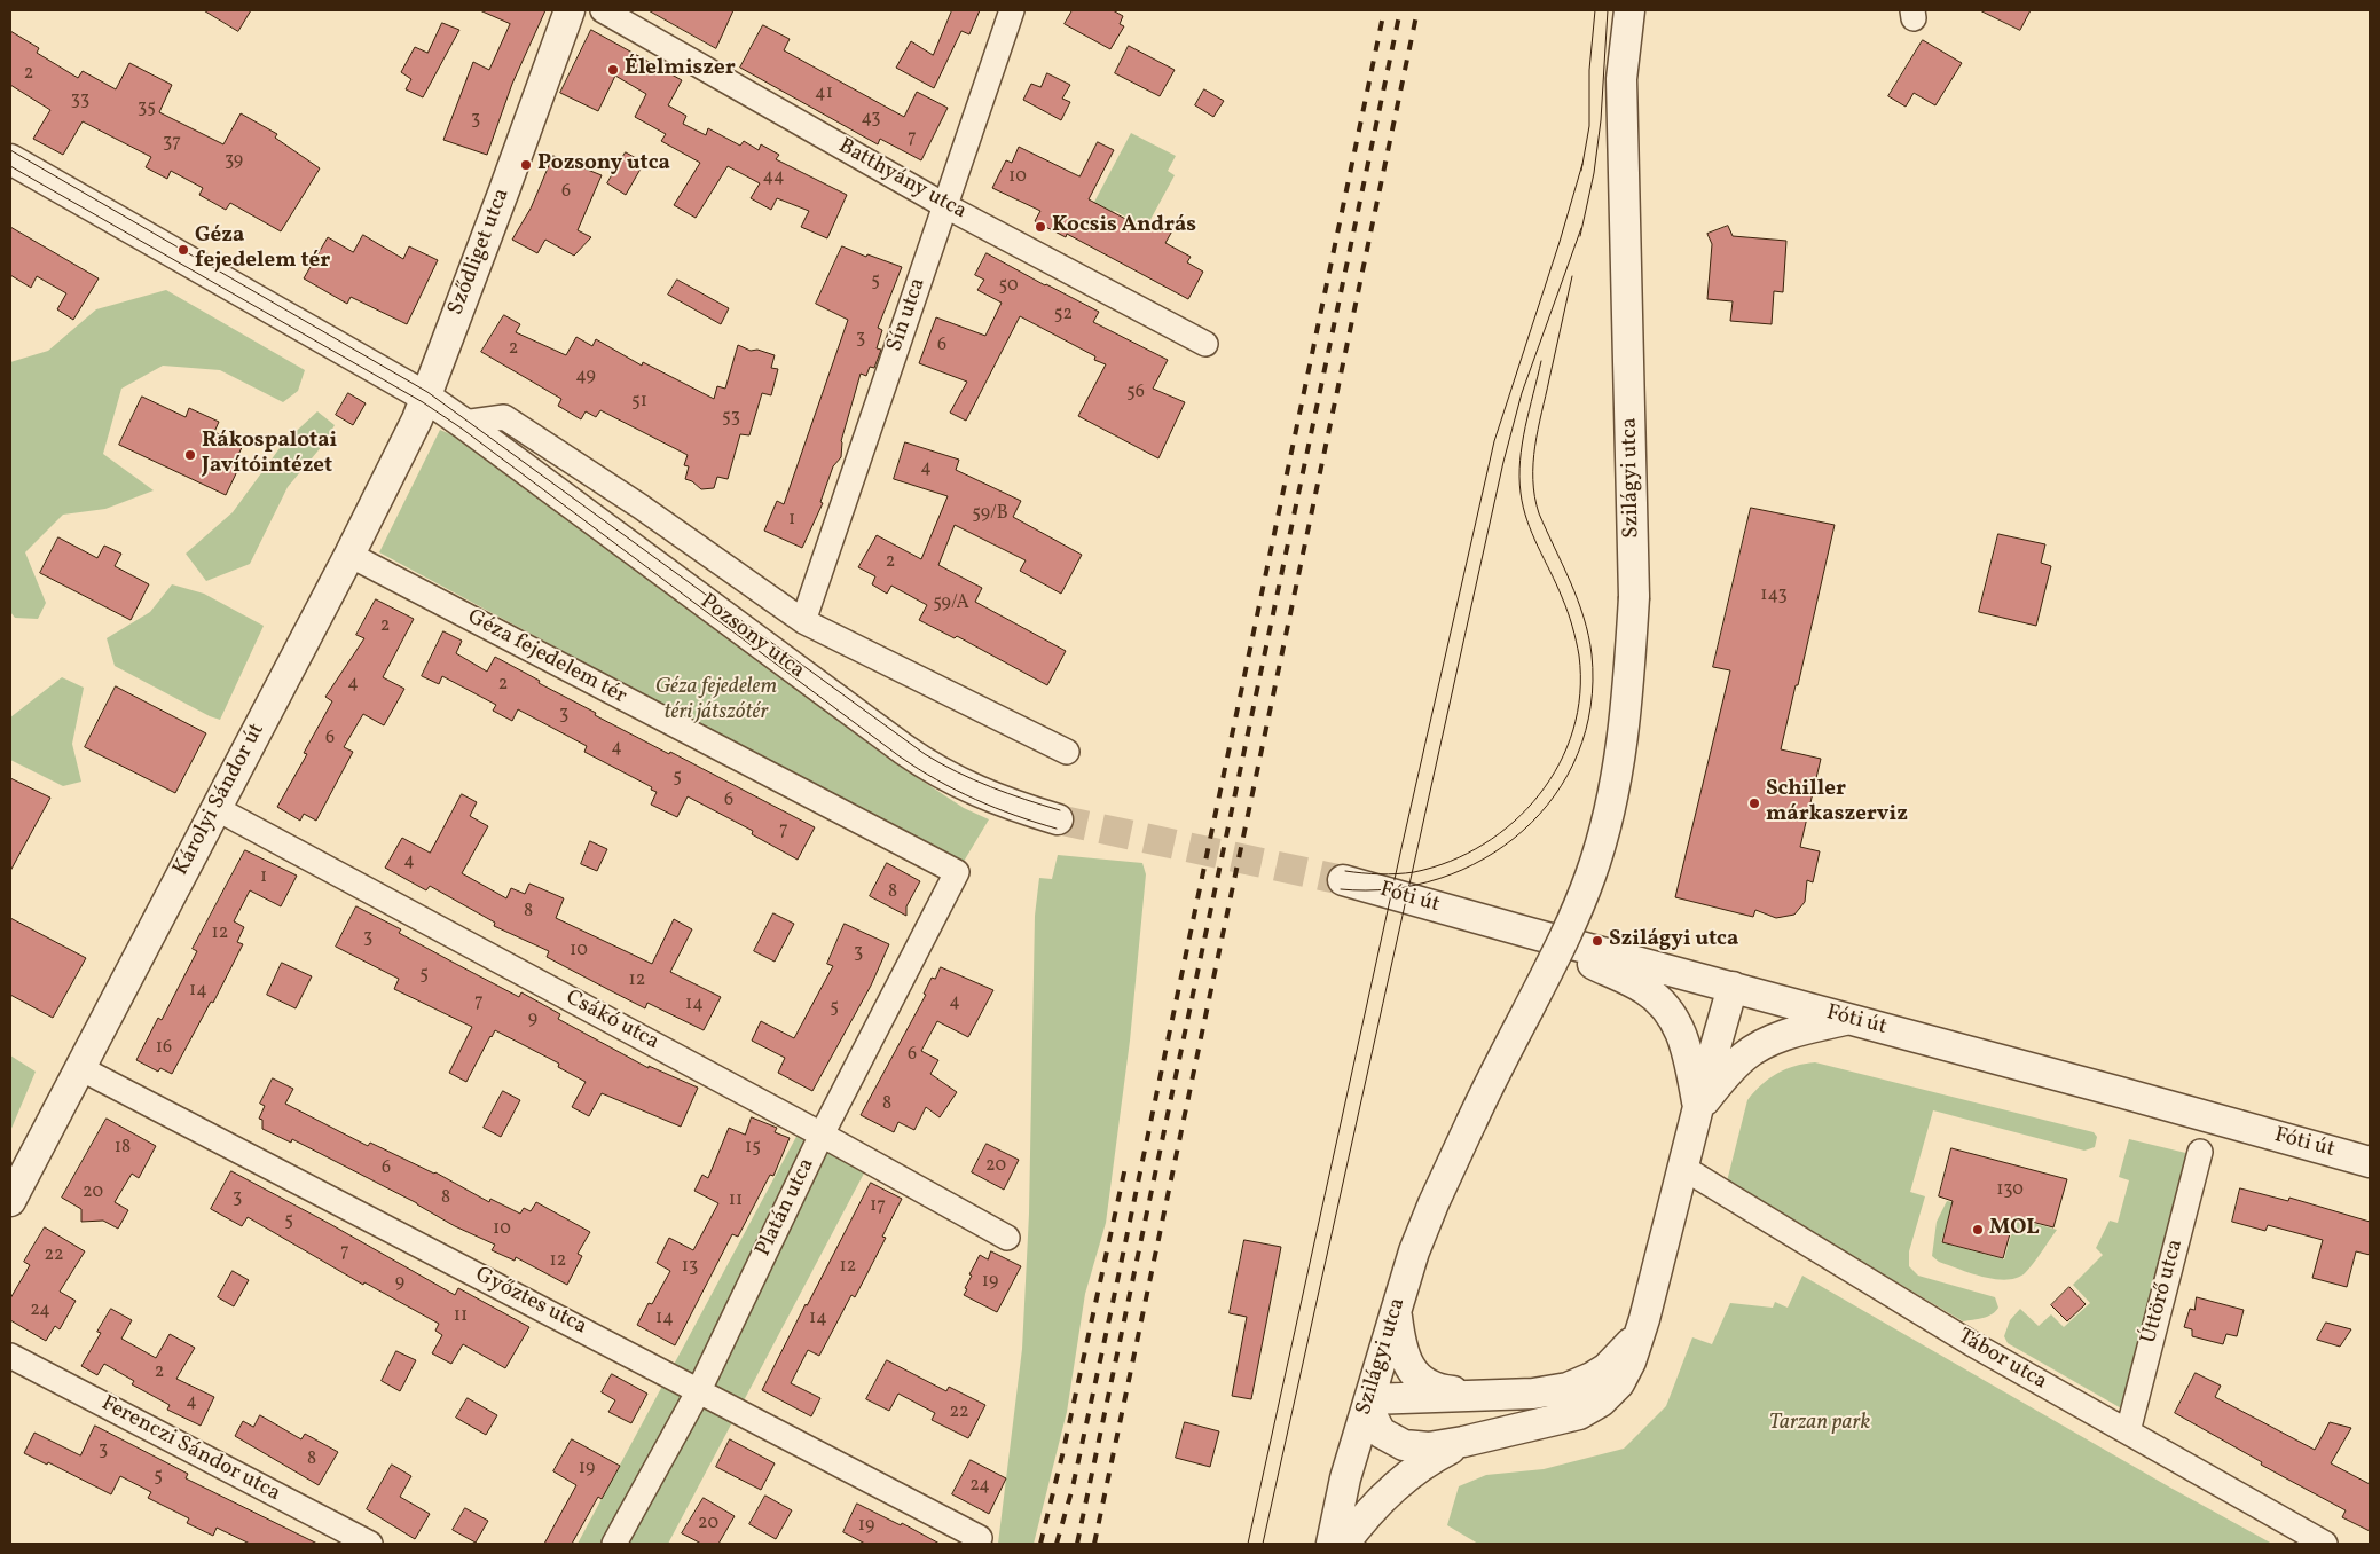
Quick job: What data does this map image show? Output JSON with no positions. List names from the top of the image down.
{
  "streets": {
    "street": [
      "Batthyány utca",
      "Sződliget utca",
      "Sín utca",
      "Szilágyi utca",
      "Pozsony utca",
      "Géza fejedelem tér",
      "Károlyi Sándor út",
      "Fóti út",
      "Csákó utca",
      "Platán utca",
      "Úttörő utca",
      "Győztes utca",
      "Tábor utca",
      "Ferenczi Sándor utca"
    ]
  },
  "crossings": [
    ["Batthyány utca", "Sín utca"],
    ["Sződliget utca", "Pozsony utca"],
    ["Sződliget utca", "Károlyi Sándor út"],
    ["Sín utca", "Pozsony utca"],
    ["Pozsony utca", "Károlyi Sándor út"],
    ["Géza fejedelem tér", "Károlyi Sándor út"],
    ["Géza fejedelem tér", "Platán utca"],
    ["Károlyi Sándor út", "Csákó utca"],
    ["Károlyi Sándor út", "Győztes utca"],
    ["Csákó utca", "Platán utca"],
    ["Platán utca", "Győztes utca"],
    ["Úttörő utca", "Tábor utca"]
  ],
  "parks": ["Géza fejedelem téri játszótér", "Tarzan park"],
  "places": [
    "Élelmiszer",
    "Pozsony utca",
    "Kocsis András",
    "Géza fejedelem tér",
    "Rákospalotai Javítóintézet",
    "Schiller márkaszerviz",
    "Szilágyi utca",
    "MOL"
  ],
  "house_numbers": [
    "2",
    "41",
    "33",
    "35",
    "43",
    "3",
    "7",
    "37",
    "39",
    "44",
    "10",
    "6",
    "5",
    "50",
    "52",
    "3",
    "6",
    "2",
    "49",
    "56",
    "51",
    "53",
    "4",
    "59/B",
    "1",
    "2",
    "143",
    "59/A",
    "2",
    "4",
    "2",
    "3",
    "6",
    "4",
    "5",
    "6",
    "7",
    "4",
    "1",
    "8",
    "8",
    "12",
    "3",
    "10",
    "3",
    "5",
    "12",
    "14",
    "7",
    "4",
    "14",
    "5",
    "9",
    "16",
    "6",
    "8",
    "18",
    "15",
    "20",
    "6",
    "130",
    "20",
    "3",
    "8",
    "11",
    "17",
    "5",
    "10",
    "7",
    "22",
    "12",
    "13",
    "12",
    "19",
    "9",
    "24",
    "11",
    "14",
    "14",
    "2",
    "4",
    "22",
    "3",
    "8",
    "19",
    "5",
    "24",
    "20",
    "19"
  ]
}
